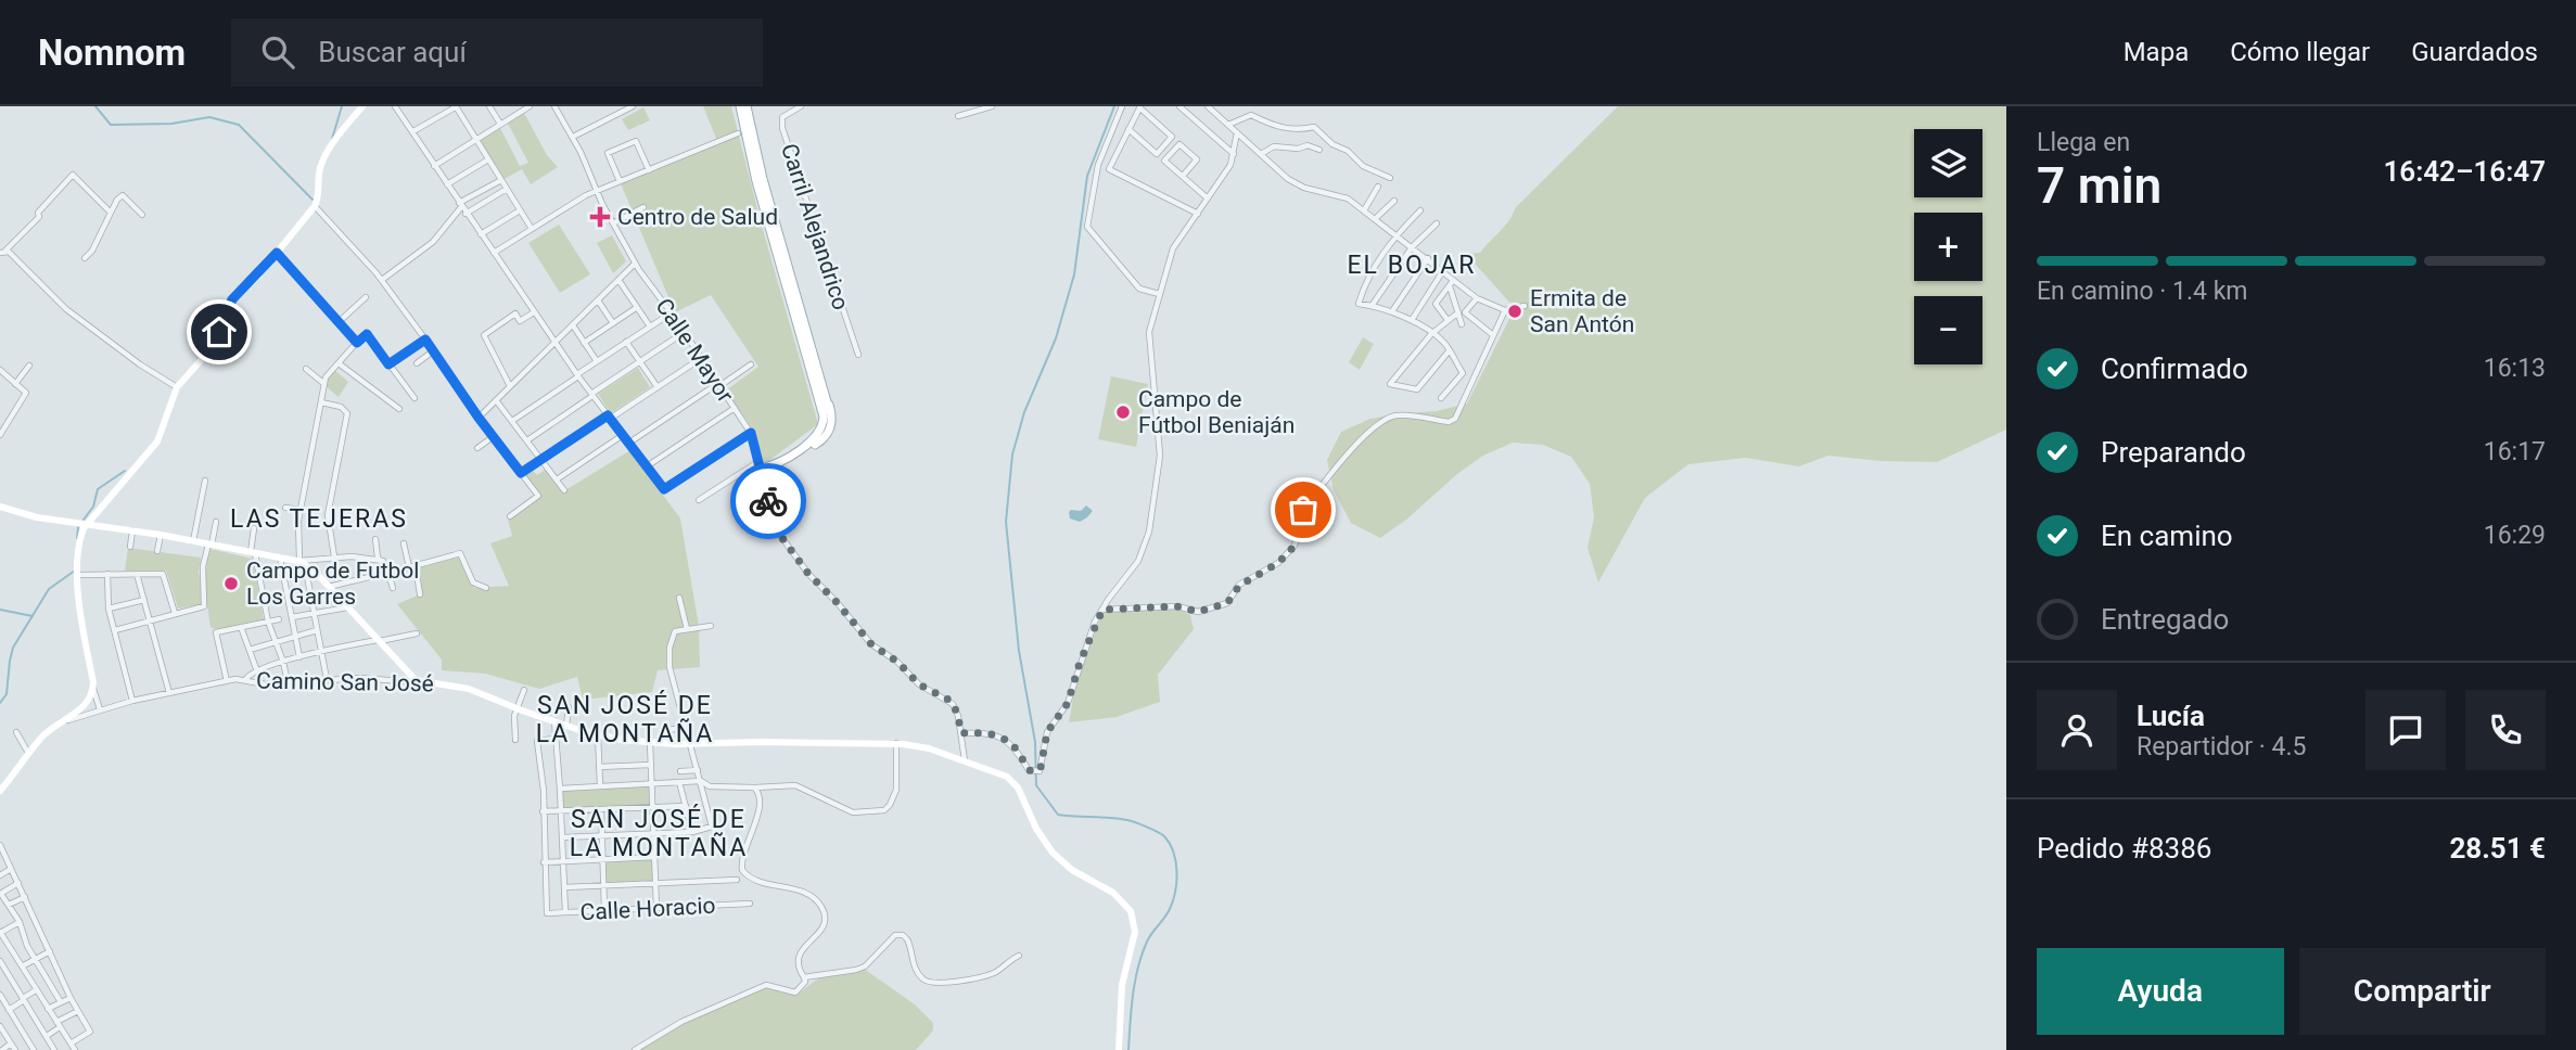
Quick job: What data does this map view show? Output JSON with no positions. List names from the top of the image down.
{
  "streets": {
    "main road": ["Camino San José"],
    "street": ["Carril Alejandrico", "Calle Mayor", "Calle Horacio"]
  },
  "crossings": [
    ["Calle Mayor", "Camino San José"]
  ],
  "districts": [
    "EL BOJAR",
    "LAS TEJERAS",
    "SAN JOSÉ DE LA MONTAÑA",
    "SAN JOSÉ DE LA MONTAÑA"
  ],
  "places": {
    "health": ["Centro de Salud"],
    "other": ["Ermita de San Antón", "Campo de Fútbol Beniaján", "Campo de Futbol Los Garres"]
  },
  "page": {
    "header": "Nomnom",
    "search": "Buscar aquí",
    "nav": ["Mapa", "Cómo llegar", "Guardados"],
    "heading": ["7 min", "Llega en", "16:42–16:47"],
    "panel": [
      "Lucía",
      "Repartidor · 4.5",
      "Pedido #8386",
      "28.51 €"
    ],
    "map_buttons": ["+", "−"],
    "bar": "En camino · 1.4 km",
    "list": [
      ["Confirmado", "16:13"],
      ["Preparando", "16:17"],
      ["En camino", "16:29"],
      "Entregado"
    ],
    "buttons": ["Ayuda", "Compartir"]
  }
}
